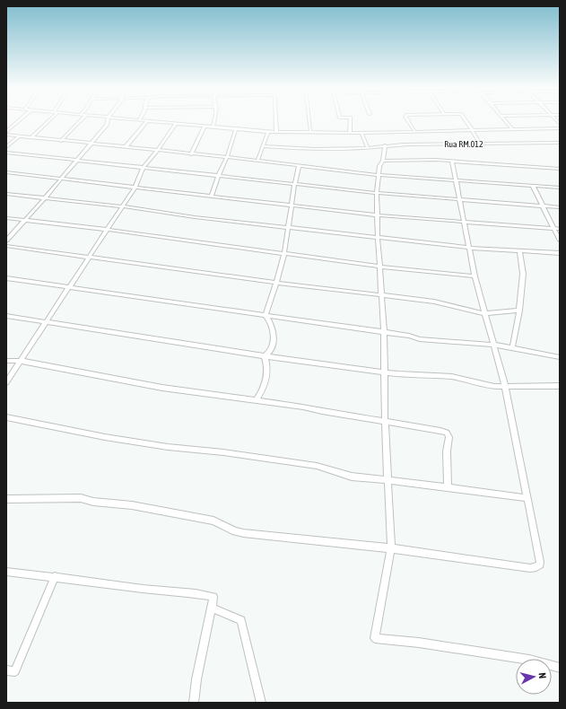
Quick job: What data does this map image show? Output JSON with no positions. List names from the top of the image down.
{
  "streets": {
    "street": ["Rua RM.012"]
  },
  "north": "right"
}
